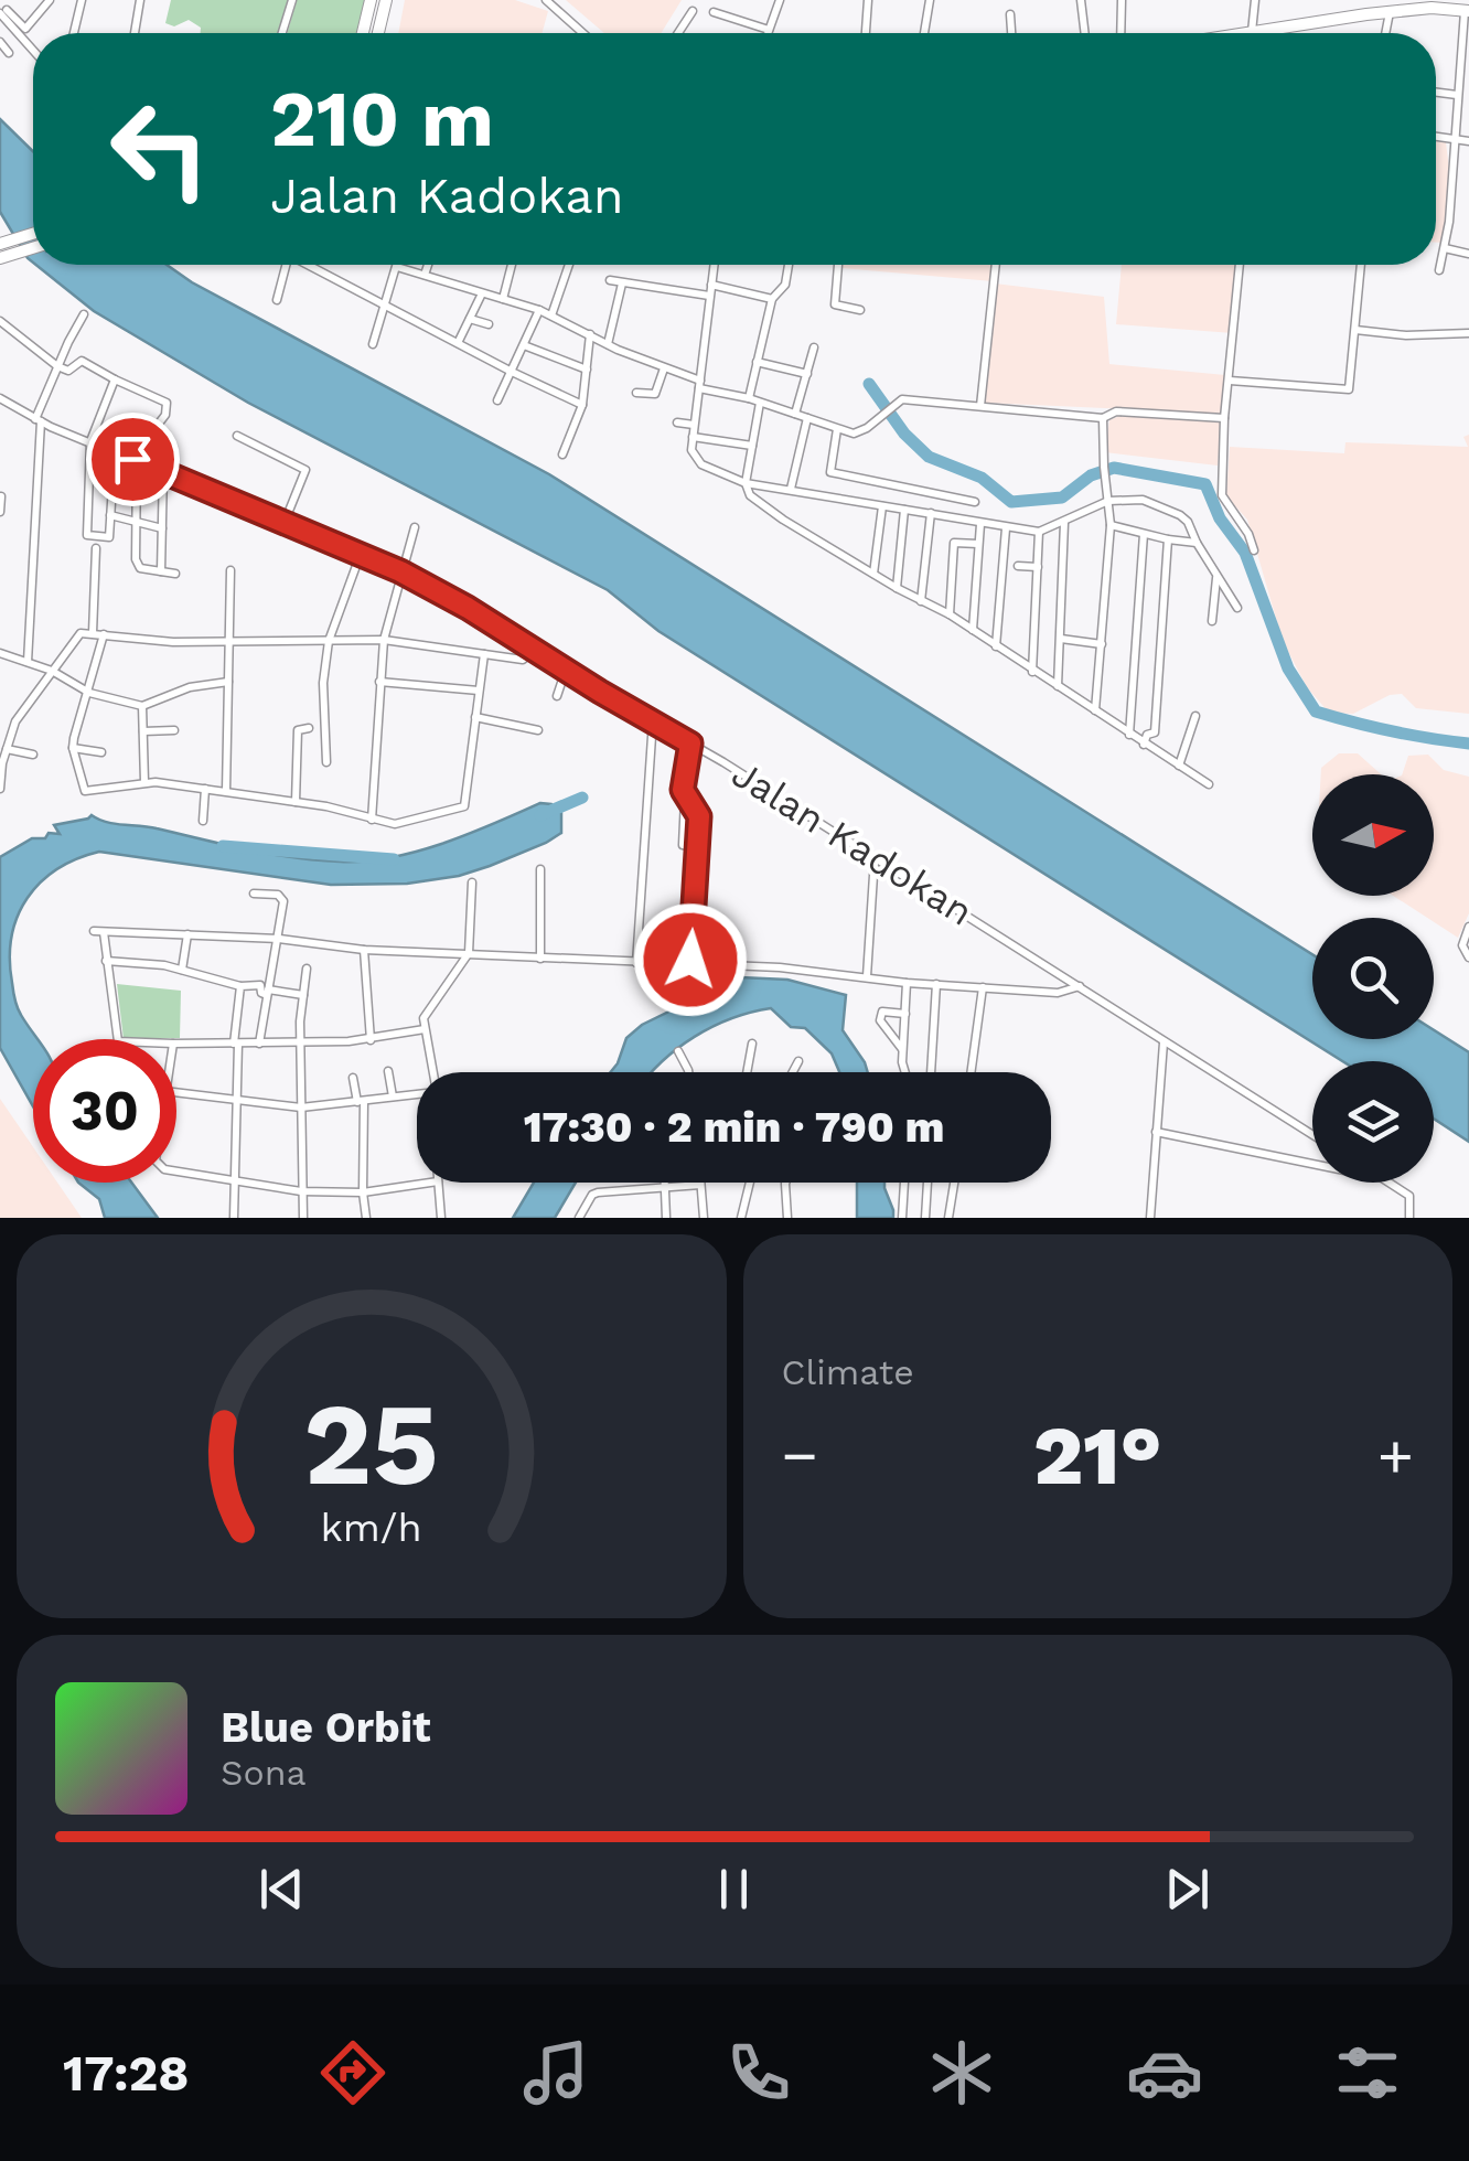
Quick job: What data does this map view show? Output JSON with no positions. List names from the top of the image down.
{
  "streets": {
    "street": ["Jalan Kadokan"]
  },
  "north": "right",
  "page": {
    "turn": ["210 m", "Jalan Kadokan"],
    "limit": "30",
    "trip": "17:30 · 2 min · 790 m",
    "tile": "Climate",
    "heat": ["−", "21°", "+"],
    "song": ["Blue Orbit", "Sona"],
    "tabs": "17:28",
    "gauge": ["25", "km/h"]
  }
}
